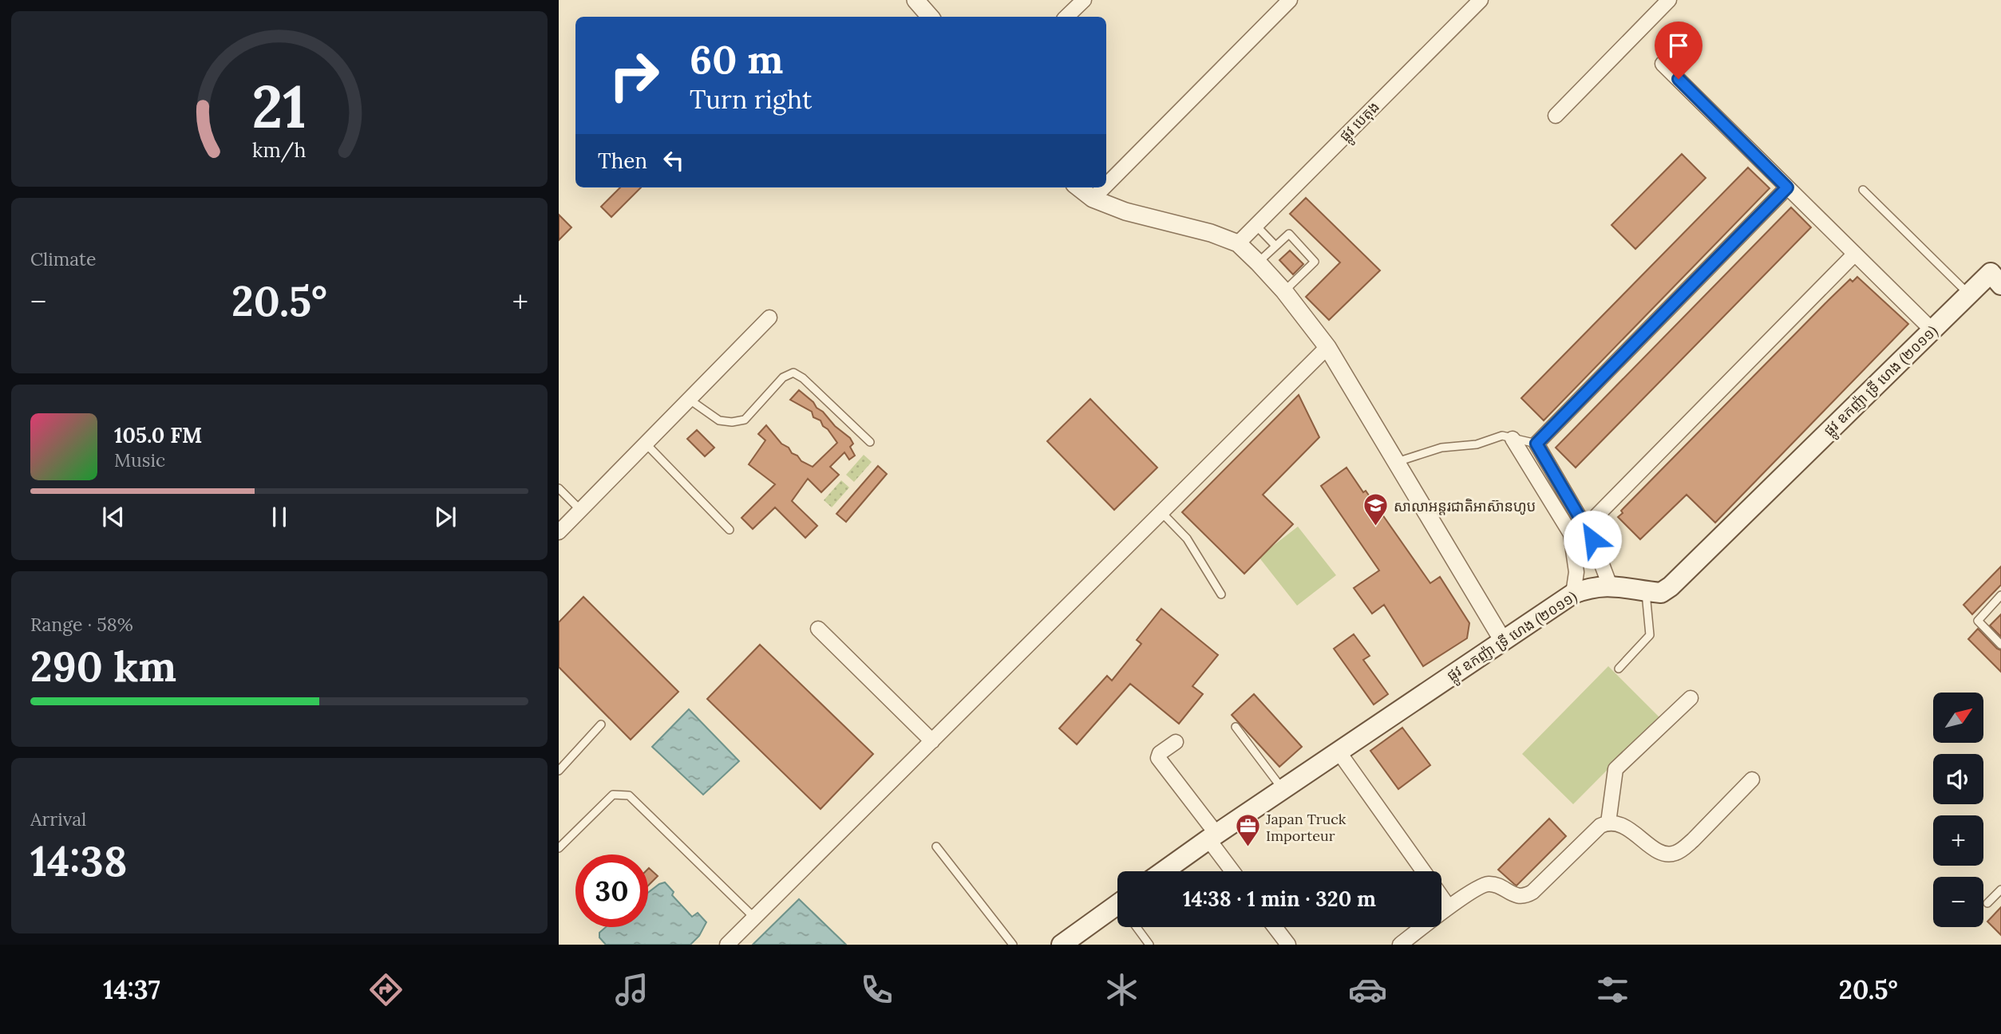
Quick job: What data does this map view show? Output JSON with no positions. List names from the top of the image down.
{
  "streets": {
    "main road": ["ផ្លូវ ឧកញ៉ា ទ្រី ហេង (២០១១)"],
    "street": ["ផ្លូវ បេតុង"]
  },
  "places": {
    "school or university": ["សាលាអន្ដរជាតិអាស៊ានហូប"],
    "office": ["Japan Truck Importeur"]
  },
  "north": "top right",
  "page": {
    "turn": ["60 m", "Turn right"],
    "then": "Then",
    "tile": [
      "Climate",
      ["Range · 58%", "290 km"],
      ["Arrival", "14:38"]
    ],
    "heat": ["−", "20.5°", "+"],
    "song": ["105.0 FM", "Music"],
    "map_buttons": ["+", "−"],
    "limit": "30",
    "trip": "14:38 · 1 min · 320 m",
    "tabs": ["14:37", "20.5°"],
    "gauge": ["21", "km/h"]
  }
}
